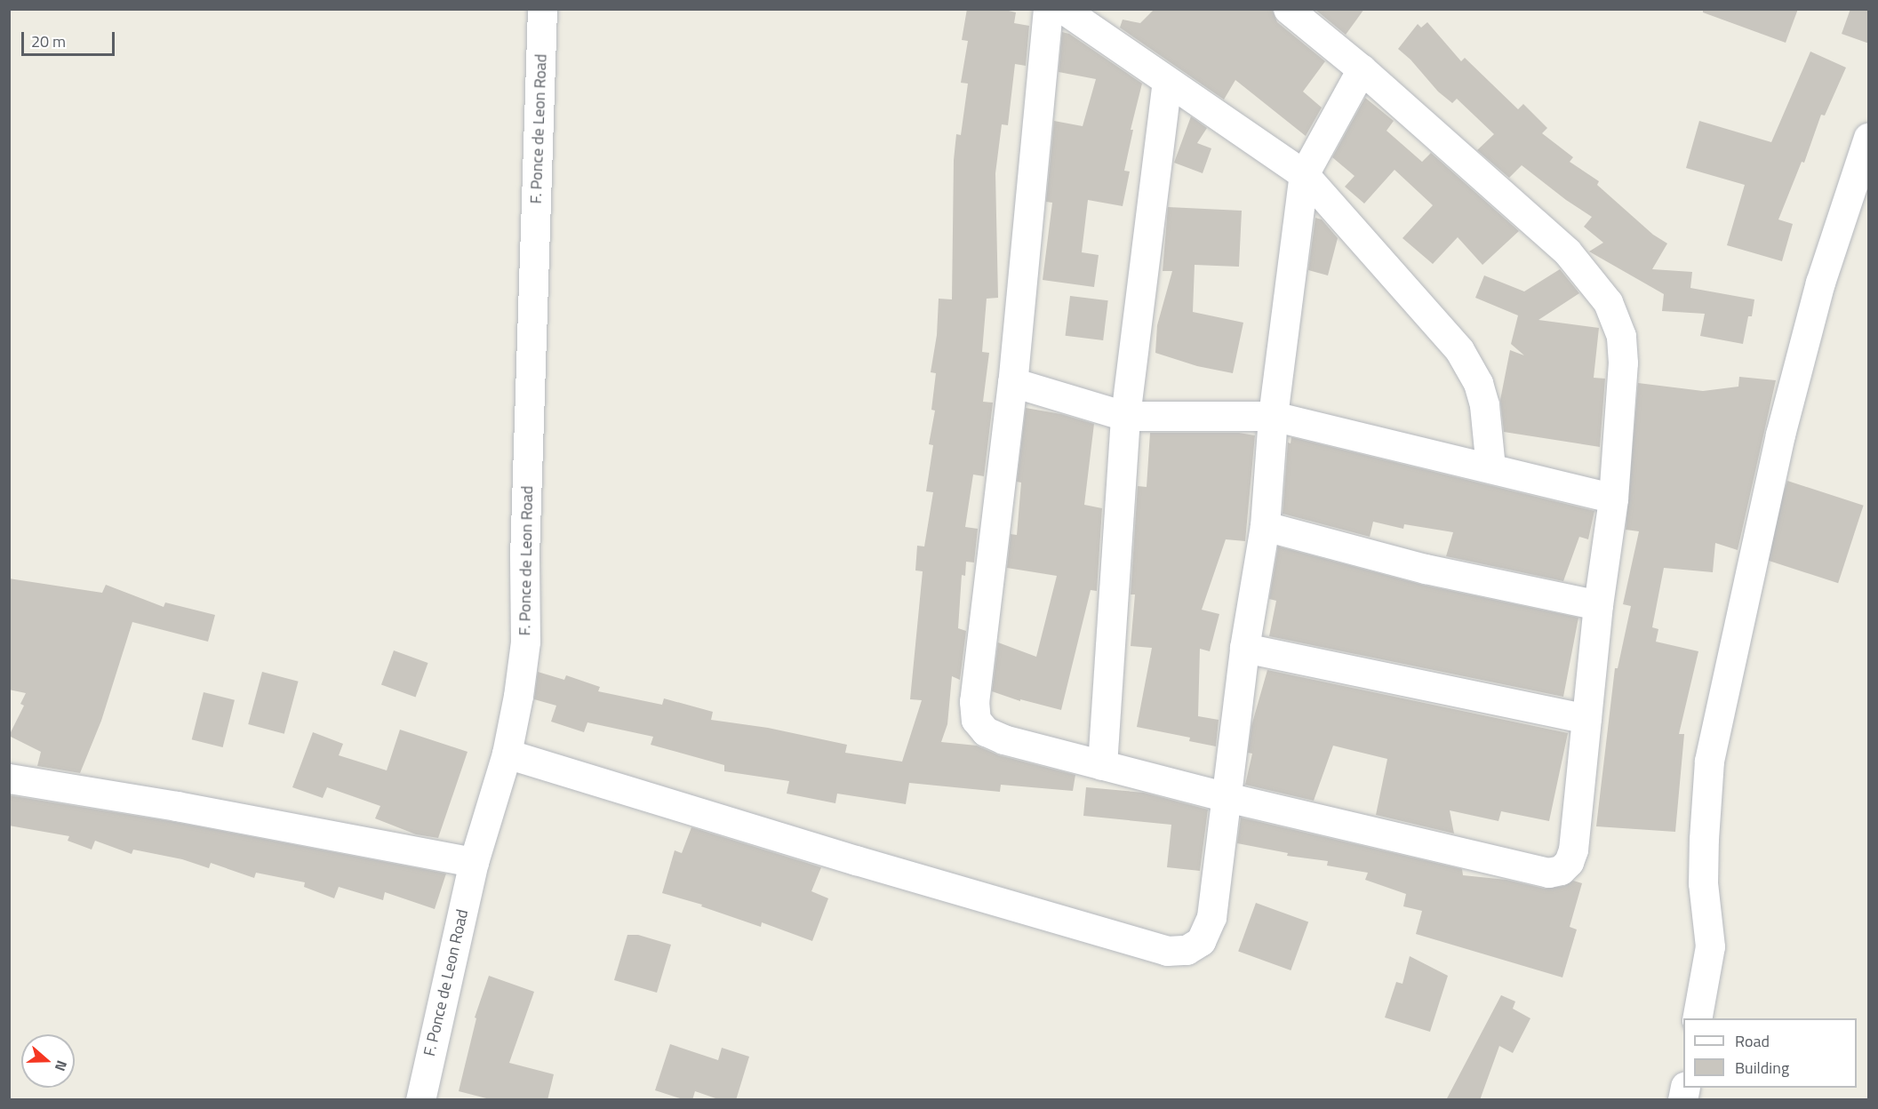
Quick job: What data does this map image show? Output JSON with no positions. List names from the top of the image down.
{
  "streets": {
    "street": ["F. Ponce de Leon Road"]
  },
  "legend": ["Road", "Building"],
  "scale_bar": "20 m",
  "north": "right"
}
